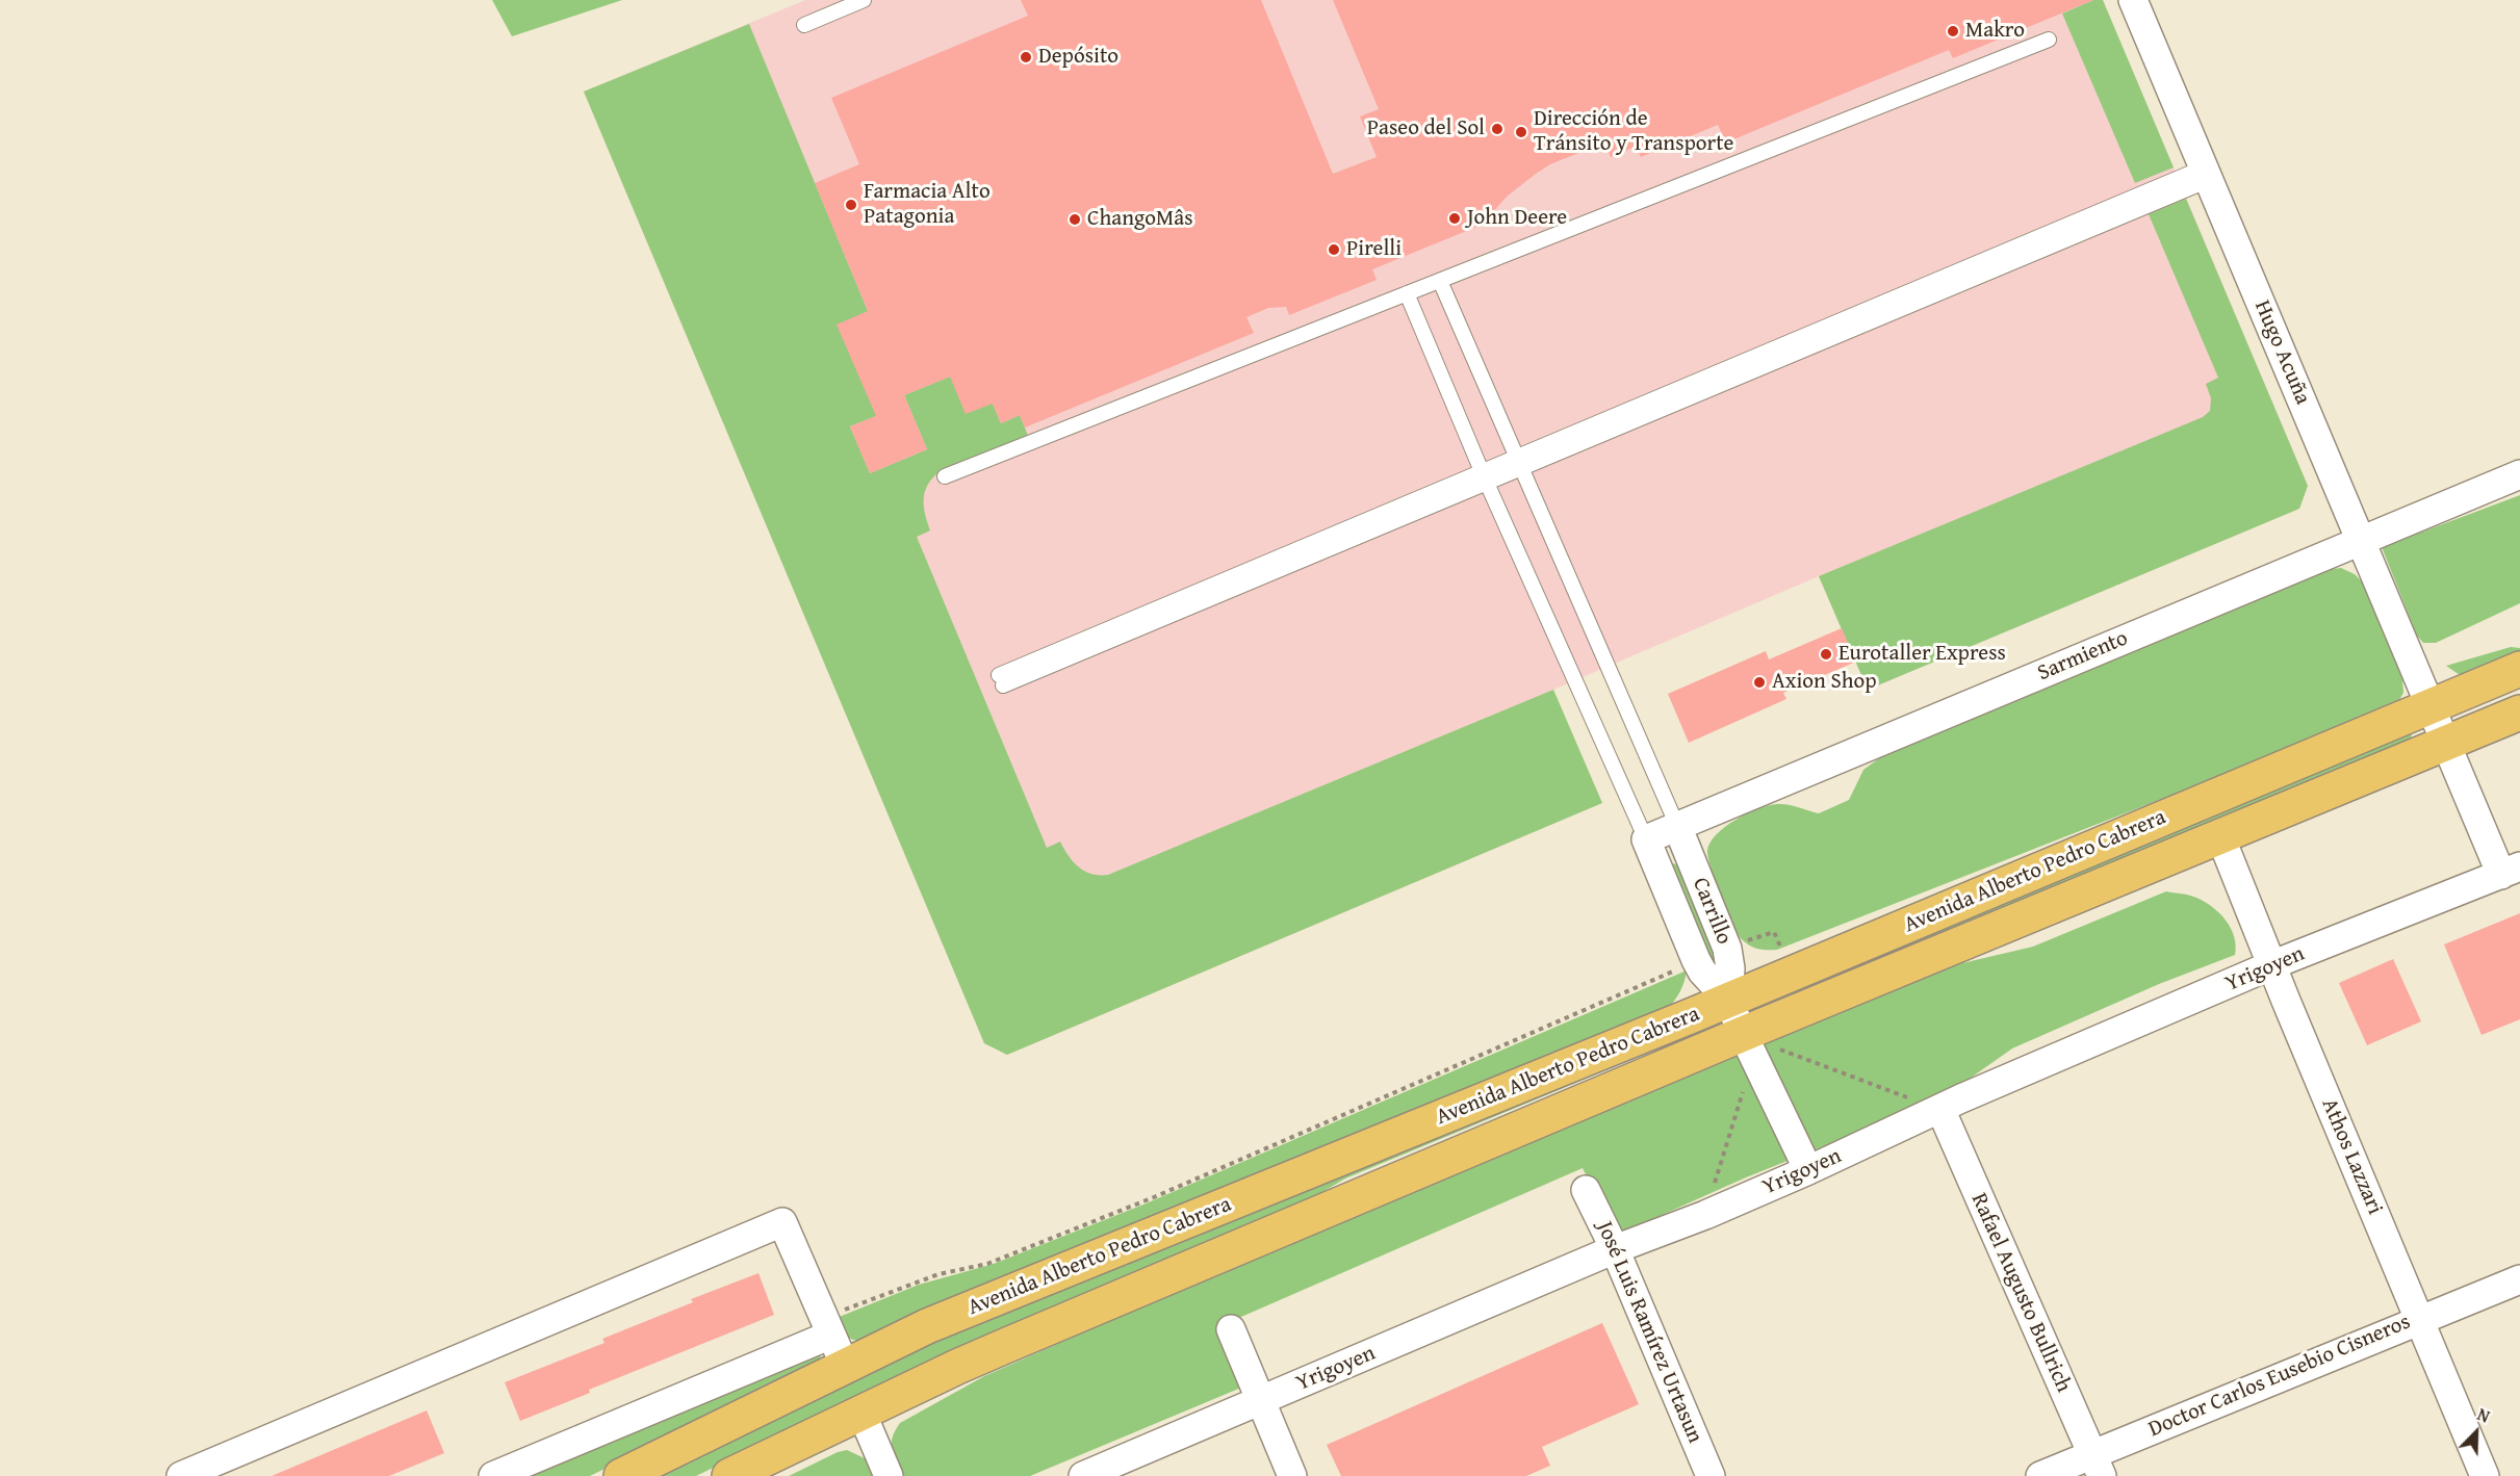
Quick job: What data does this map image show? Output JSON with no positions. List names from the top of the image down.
{
  "streets": {
    "main road": ["Avenida Alberto Pedro Cabrera"],
    "street": [
      "Hugo Acuña",
      "Sarmiento",
      "Carrillo",
      "Yrigoyen",
      "Athos Lazzari",
      "Rafael Augusto Bullrich",
      "José Luis Ramírez Urtasun",
      "Doctor Carlos Eusebio Cisneros"
    ]
  },
  "crossings": [
    ["Hugo Acuña", "Sarmiento"],
    ["Hugo Acuña", "Avenida Alberto Pedro Cabrera"],
    ["Hugo Acuña", "Yrigoyen"],
    ["Sarmiento", "Carrillo"],
    ["Avenida Alberto Pedro Cabrera", "Carrillo"],
    ["Avenida Alberto Pedro Cabrera", "Athos Lazzari"],
    ["Carrillo", "Yrigoyen"],
    ["Yrigoyen", "Athos Lazzari"],
    ["Yrigoyen", "Rafael Augusto Bullrich"],
    ["Yrigoyen", "José Luis Ramírez Urtasun"],
    ["Athos Lazzari", "Doctor Carlos Eusebio Cisneros"],
    ["Rafael Augusto Bullrich", "Doctor Carlos Eusebio Cisneros"]
  ],
  "places": [
    "Makro",
    "Depósito",
    "Paseo del Sol",
    "Dirección de Tránsito y Transporte",
    "Farmacia Alto Patagonia",
    "John Deere",
    "ChangoMâs",
    "Pirelli",
    "Eurotaller Express",
    "Axion Shop"
  ],
  "north": "top right"
}
